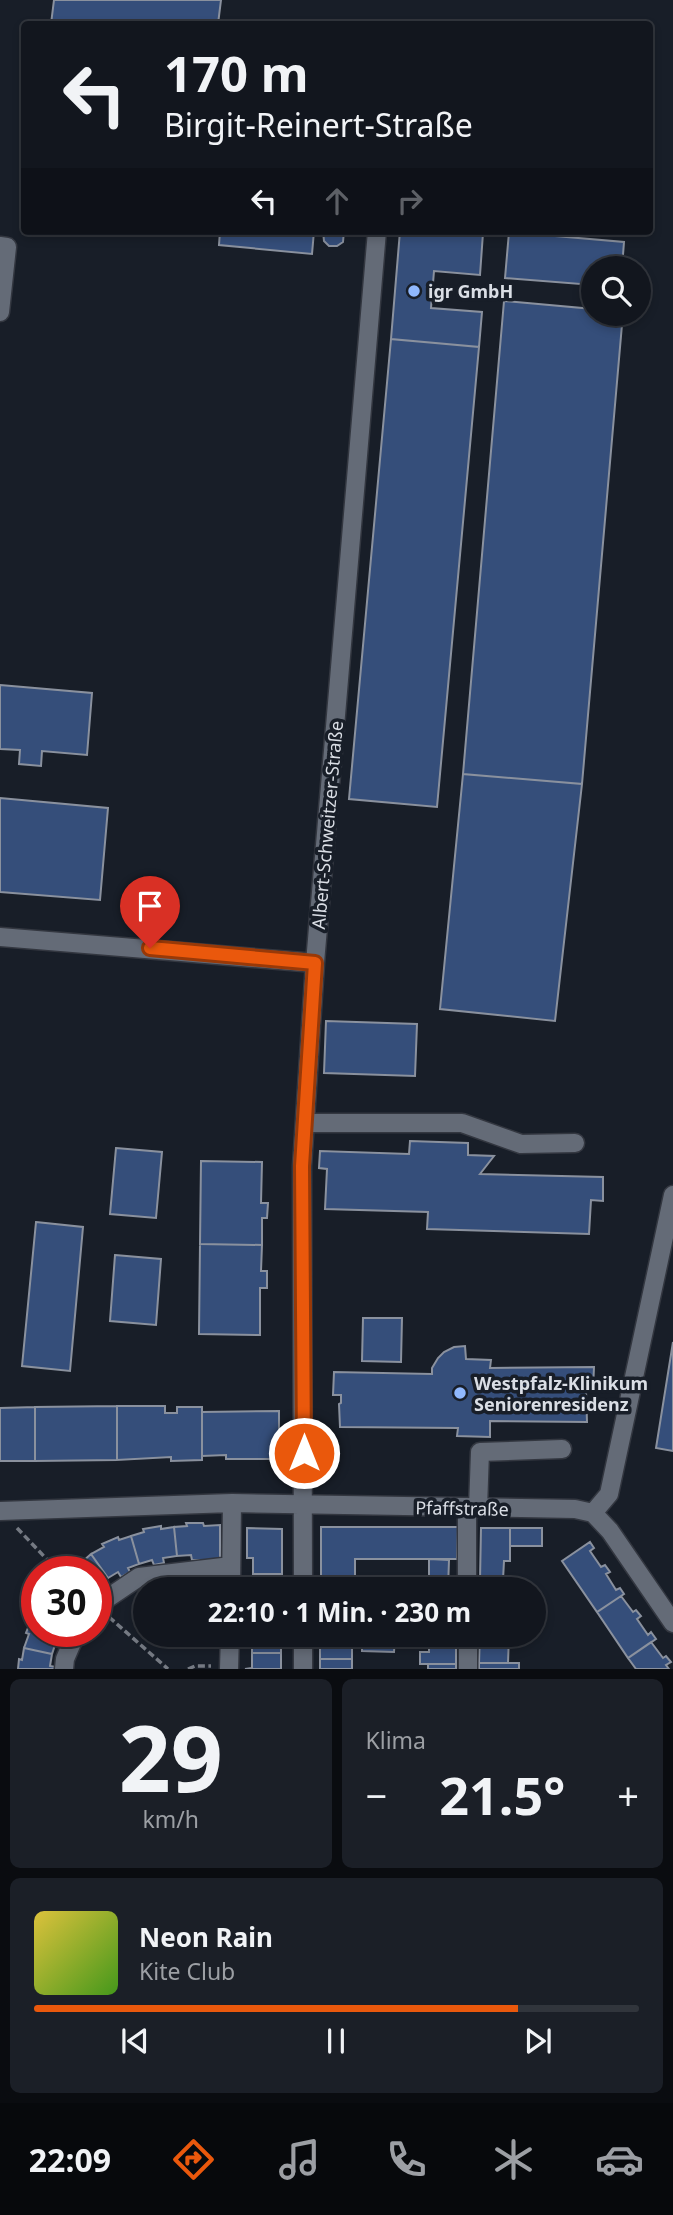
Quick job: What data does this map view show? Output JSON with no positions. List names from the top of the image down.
{
  "streets": {
    "street": ["Albert-Schweitzer-Straße", "Pfaffstraße"]
  },
  "crossings": [
    ["Albert-Schweitzer-Straße", "Pfaffstraße"]
  ],
  "places": ["igr GmbH", "Westpfalz-Klinikum Seniorenresidenz"],
  "page": {
    "turn": ["170 m", "Birgit-Reinert-Straße"],
    "limit": "30",
    "trip": "22:10 · 1 Min. · 230 m",
    "tile": [
      ["29", "km/h"],
      "Klima"
    ],
    "heat": ["−", "21.5°", "+"],
    "song": ["Neon Rain", "Kite Club"],
    "tabs": "22:09"
  }
}
